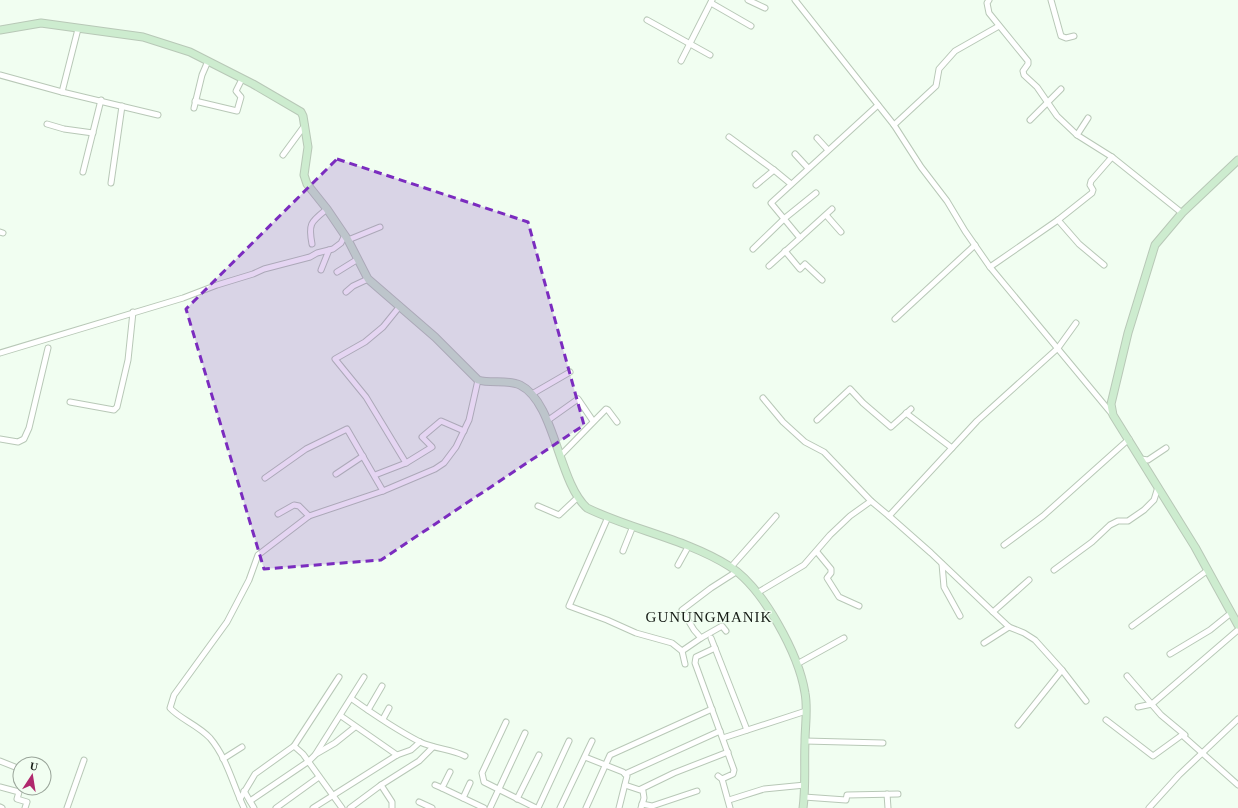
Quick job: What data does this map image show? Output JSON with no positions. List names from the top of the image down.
{
  "districts": ["GUNUNGMANIK"],
  "north": "top"
}
